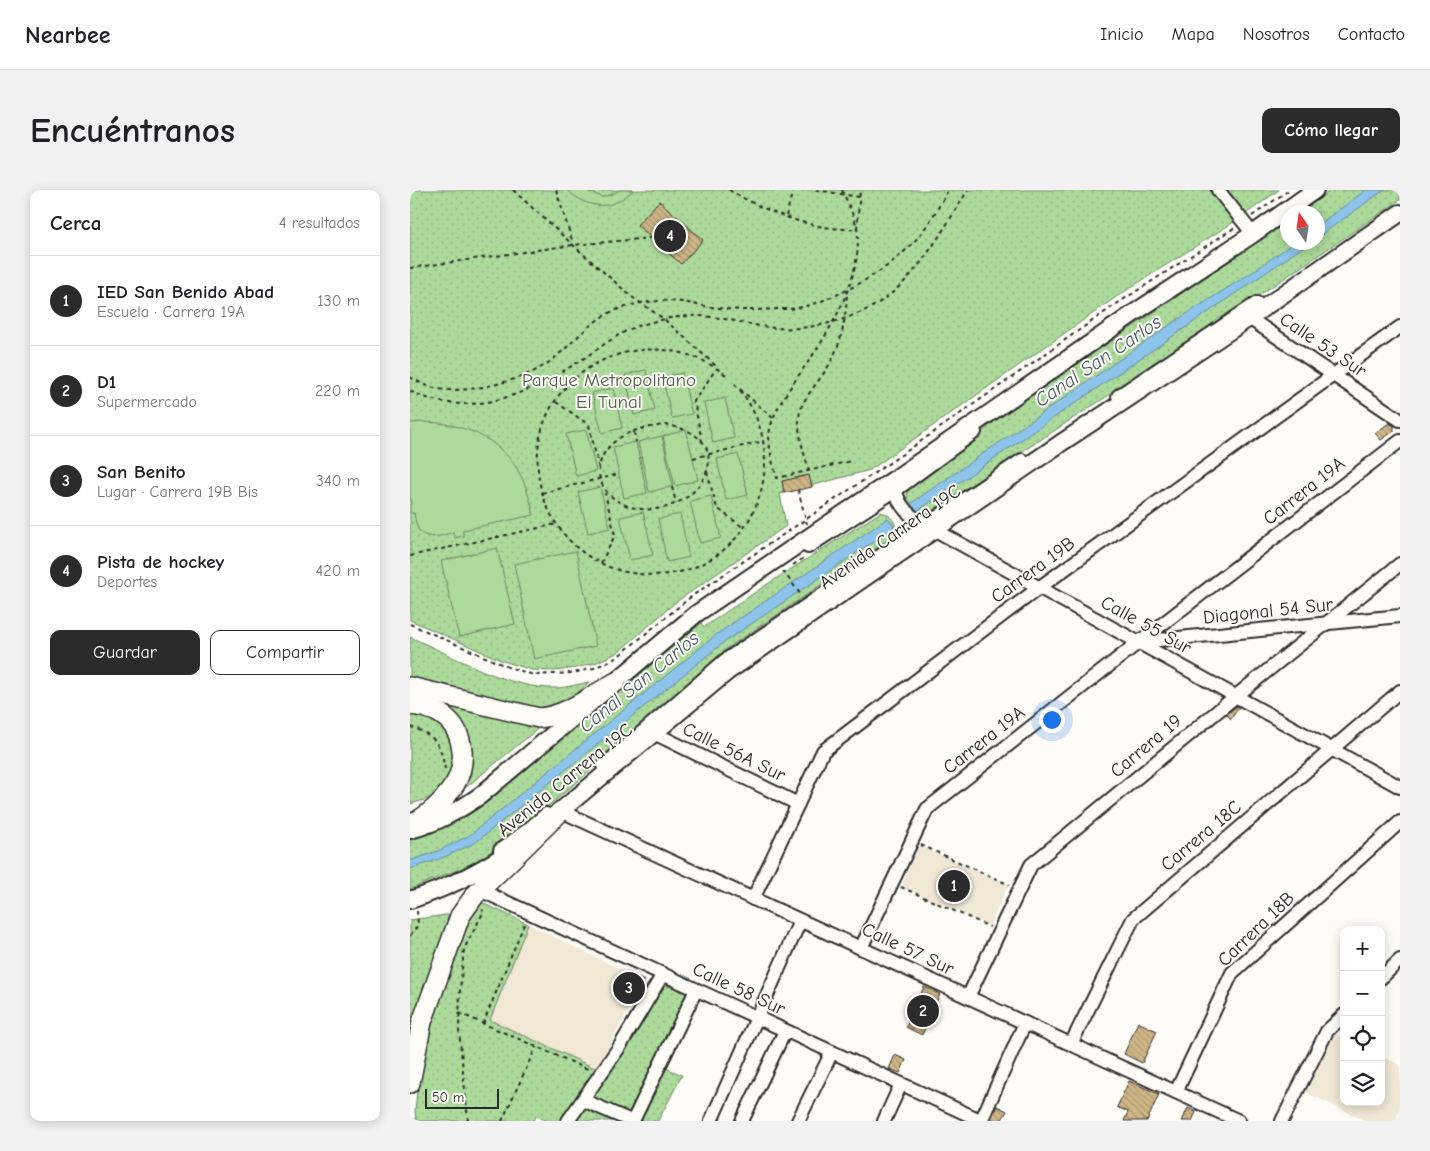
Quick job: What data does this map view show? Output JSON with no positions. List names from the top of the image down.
{
  "streets": {
    "main road": ["Avenida Carrera 19C"],
    "street": [
      "Calle 53 Sur",
      "Carrera 19A",
      "Carrera 19B",
      "Diagonal 54 Sur",
      "Calle 55 Sur",
      "Carrera 19",
      "Calle 56A Sur",
      "Carrera 18C",
      "Carrera 18B",
      "Calle 57 Sur",
      "Calle 58 Sur"
    ]
  },
  "crossings": [
    ["Calle 53 Sur", "Avenida Carrera 19C"],
    ["Calle 53 Sur", "Carrera 19B"],
    ["Carrera 19A", "Diagonal 54 Sur"],
    ["Carrera 19A", "Calle 55 Sur"],
    ["Carrera 19A", "Calle 57 Sur"],
    ["Avenida Carrera 19C", "Calle 55 Sur"],
    ["Avenida Carrera 19C", "Calle 56A Sur"],
    ["Avenida Carrera 19C", "Calle 57 Sur"],
    ["Carrera 19B", "Calle 55 Sur"],
    ["Carrera 19B", "Calle 56A Sur"],
    ["Carrera 19B", "Calle 57 Sur"],
    ["Diagonal 54 Sur", "Calle 55 Sur"],
    ["Diagonal 54 Sur", "Carrera 19"],
    ["Calle 55 Sur", "Carrera 19"],
    ["Calle 55 Sur", "Carrera 18C"],
    ["Carrera 19", "Calle 57 Sur"],
    ["Carrera 18C", "Calle 57 Sur"],
    ["Carrera 18B", "Calle 57 Sur"]
  ],
  "water": ["Canal San Carlos"],
  "parks": ["Parque Metropolitano El Tunal"],
  "scale_bar": "50 m",
  "north": "top",
  "page": {
    "header": "Nearbee",
    "nav": [
      "Inicio",
      "Mapa",
      "Nosotros",
      "Contacto"
    ],
    "buttons": [
      "Cómo llegar",
      ["Guardar", "Compartir"]
    ],
    "title": "Encuéntranos",
    "heading": ["Cerca", "4 resultados"],
    "pins": [
      "4",
      "1",
      "3",
      "2"
    ],
    "list": [
      {
        "mark": "1",
        "name": "IED San Benido Abad",
        "note": "Escuela · Carrera 19A",
        "value": "130 m"
      },
      {
        "mark": "2",
        "name": "D1",
        "note": "Supermercado",
        "value": "220 m"
      },
      {
        "mark": "3",
        "name": "San Benito",
        "note": "Lugar · Carrera 19B Bis",
        "value": "340 m"
      },
      {
        "mark": "4",
        "name": "Pista de hockey",
        "note": "Deportes",
        "value": "420 m"
      }
    ],
    "map_buttons": ["+", "−"],
    "scale": "50 m"
  }
}
